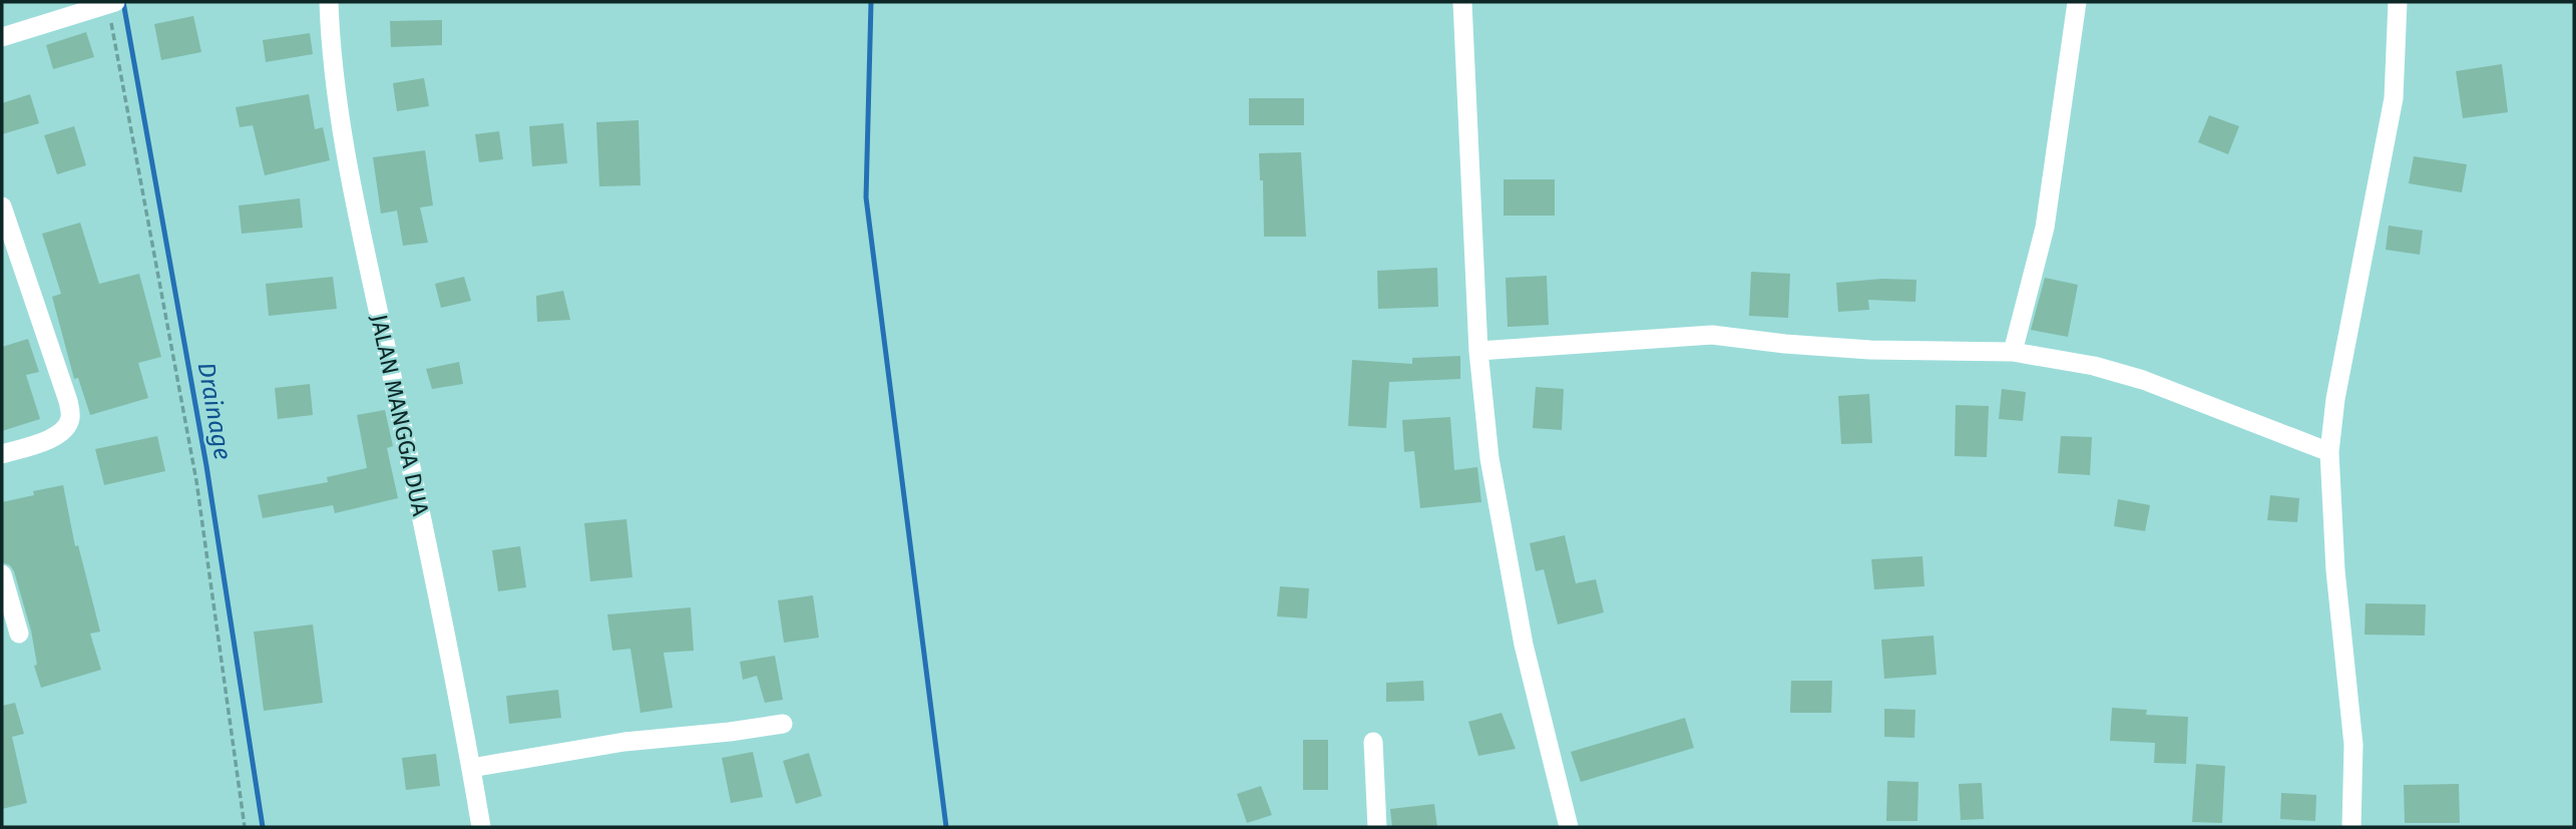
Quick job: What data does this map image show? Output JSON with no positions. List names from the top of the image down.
{
  "streets": {
    "street": ["JALAN MANGGA DUA"]
  },
  "water": ["Drainage"]
}
